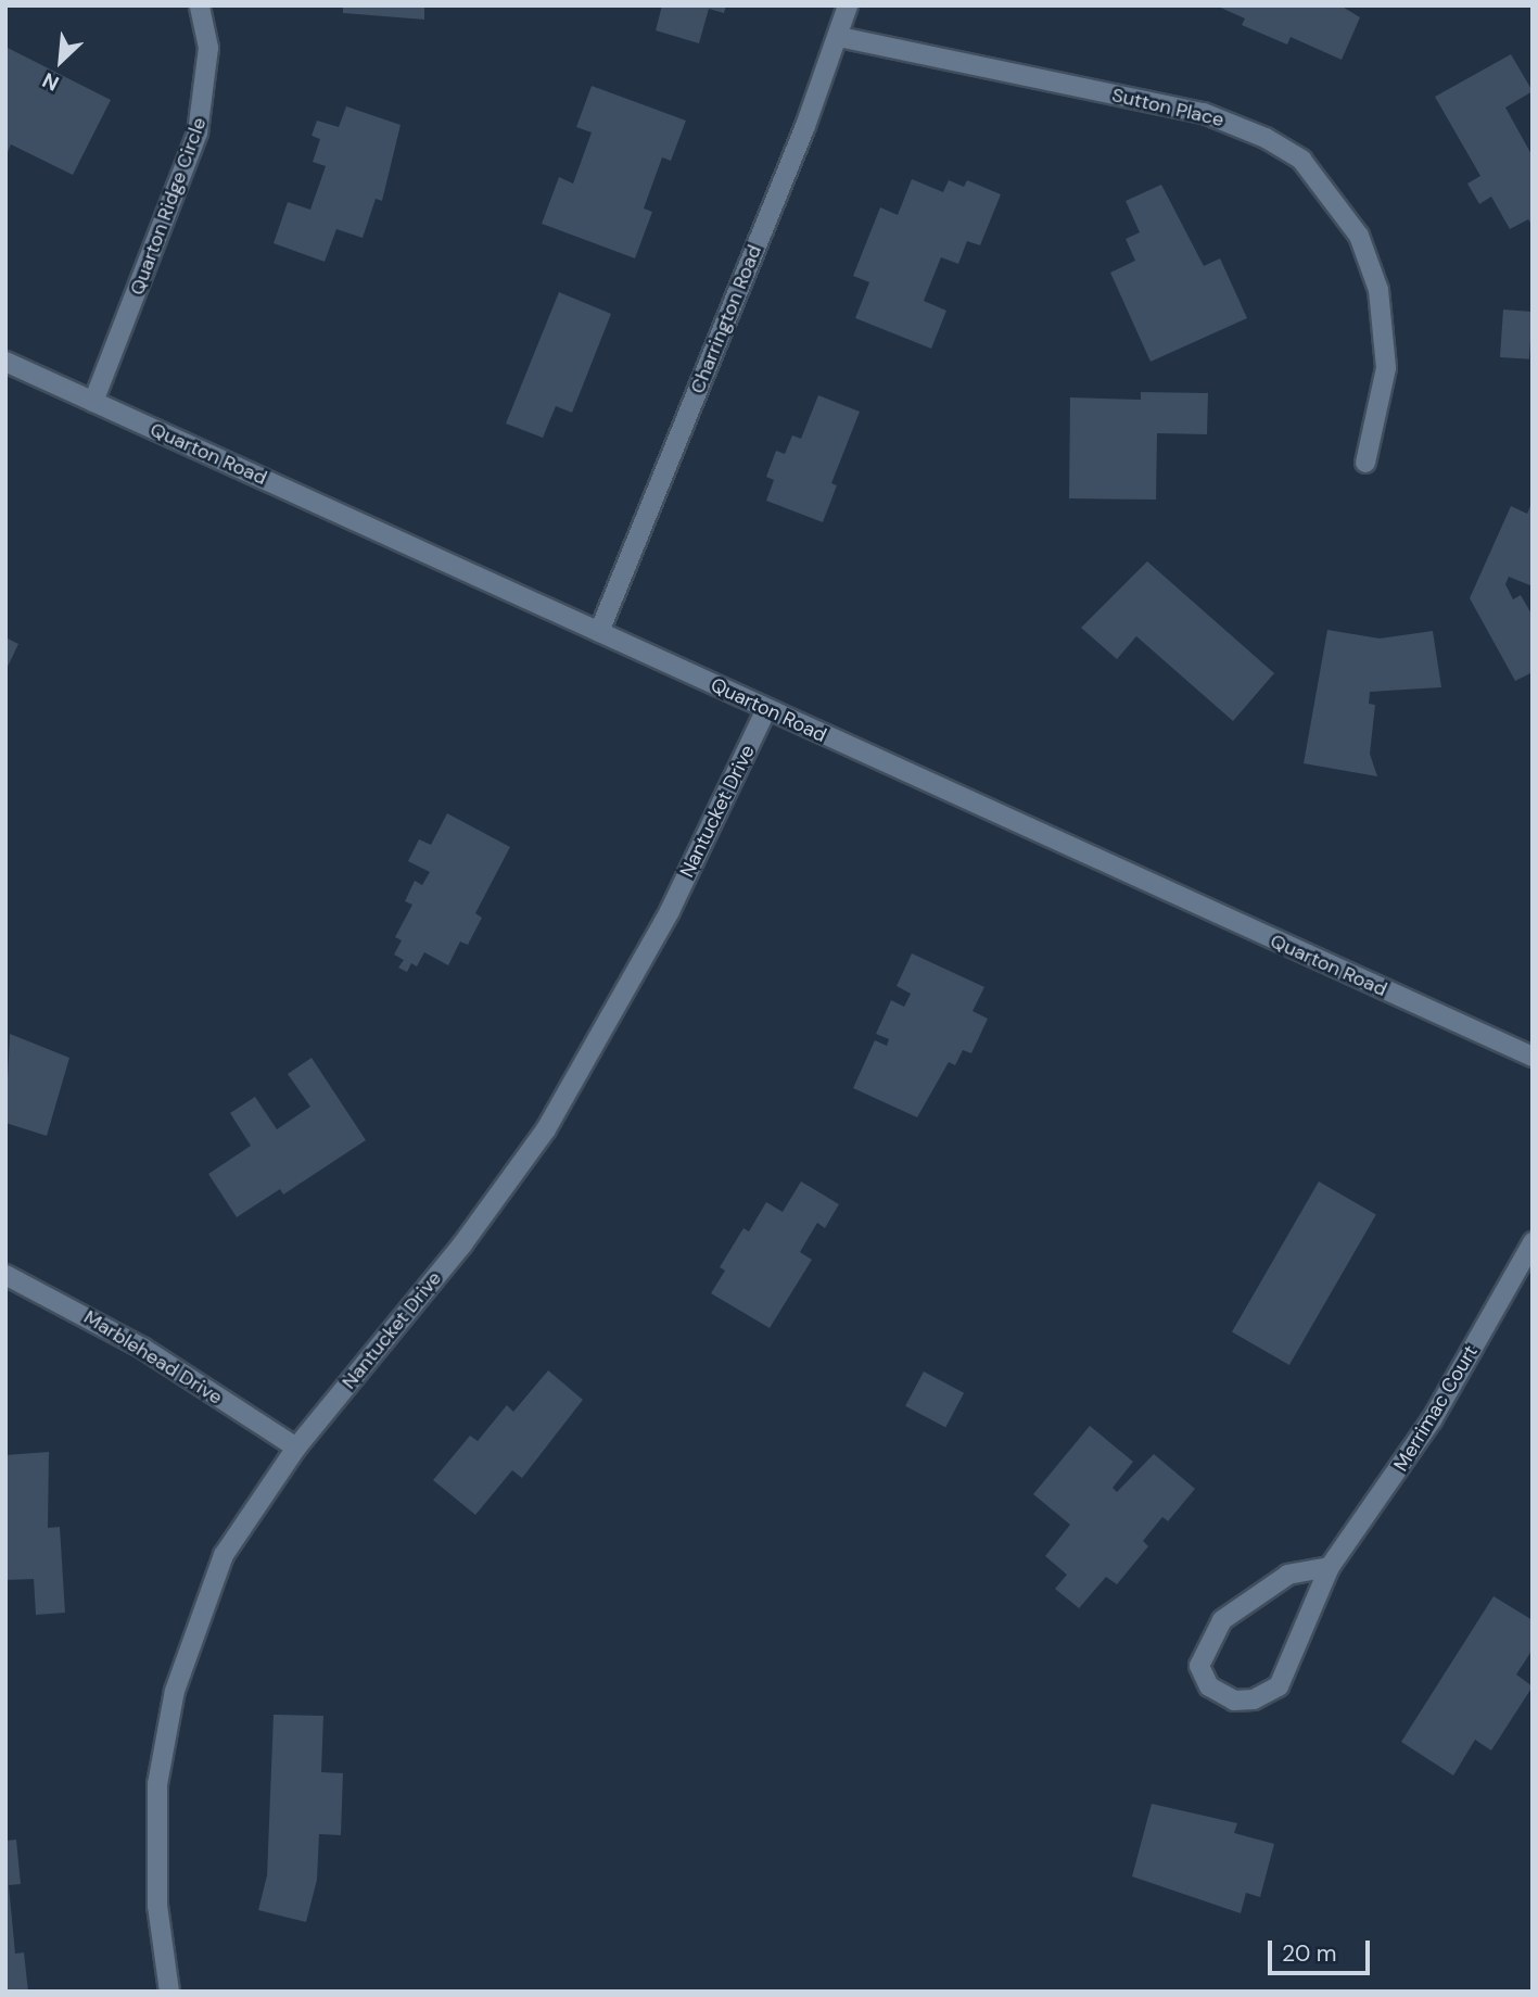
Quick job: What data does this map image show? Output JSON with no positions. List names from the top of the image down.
{
  "streets": {
    "street": [
      "Sutton Place",
      "Quarton Ridge Circle",
      "Charrington Road",
      "Quarton Road",
      "Nantucket Drive",
      "Marblehead Drive",
      "Merrimac Court"
    ]
  },
  "crossings": [
    ["Sutton Place", "Charrington Road"],
    ["Quarton Ridge Circle", "Quarton Road"],
    ["Charrington Road", "Quarton Road"],
    ["Quarton Road", "Nantucket Drive"],
    ["Nantucket Drive", "Marblehead Drive"]
  ],
  "scale_bar": "20 m",
  "north": "bottom left"
}
